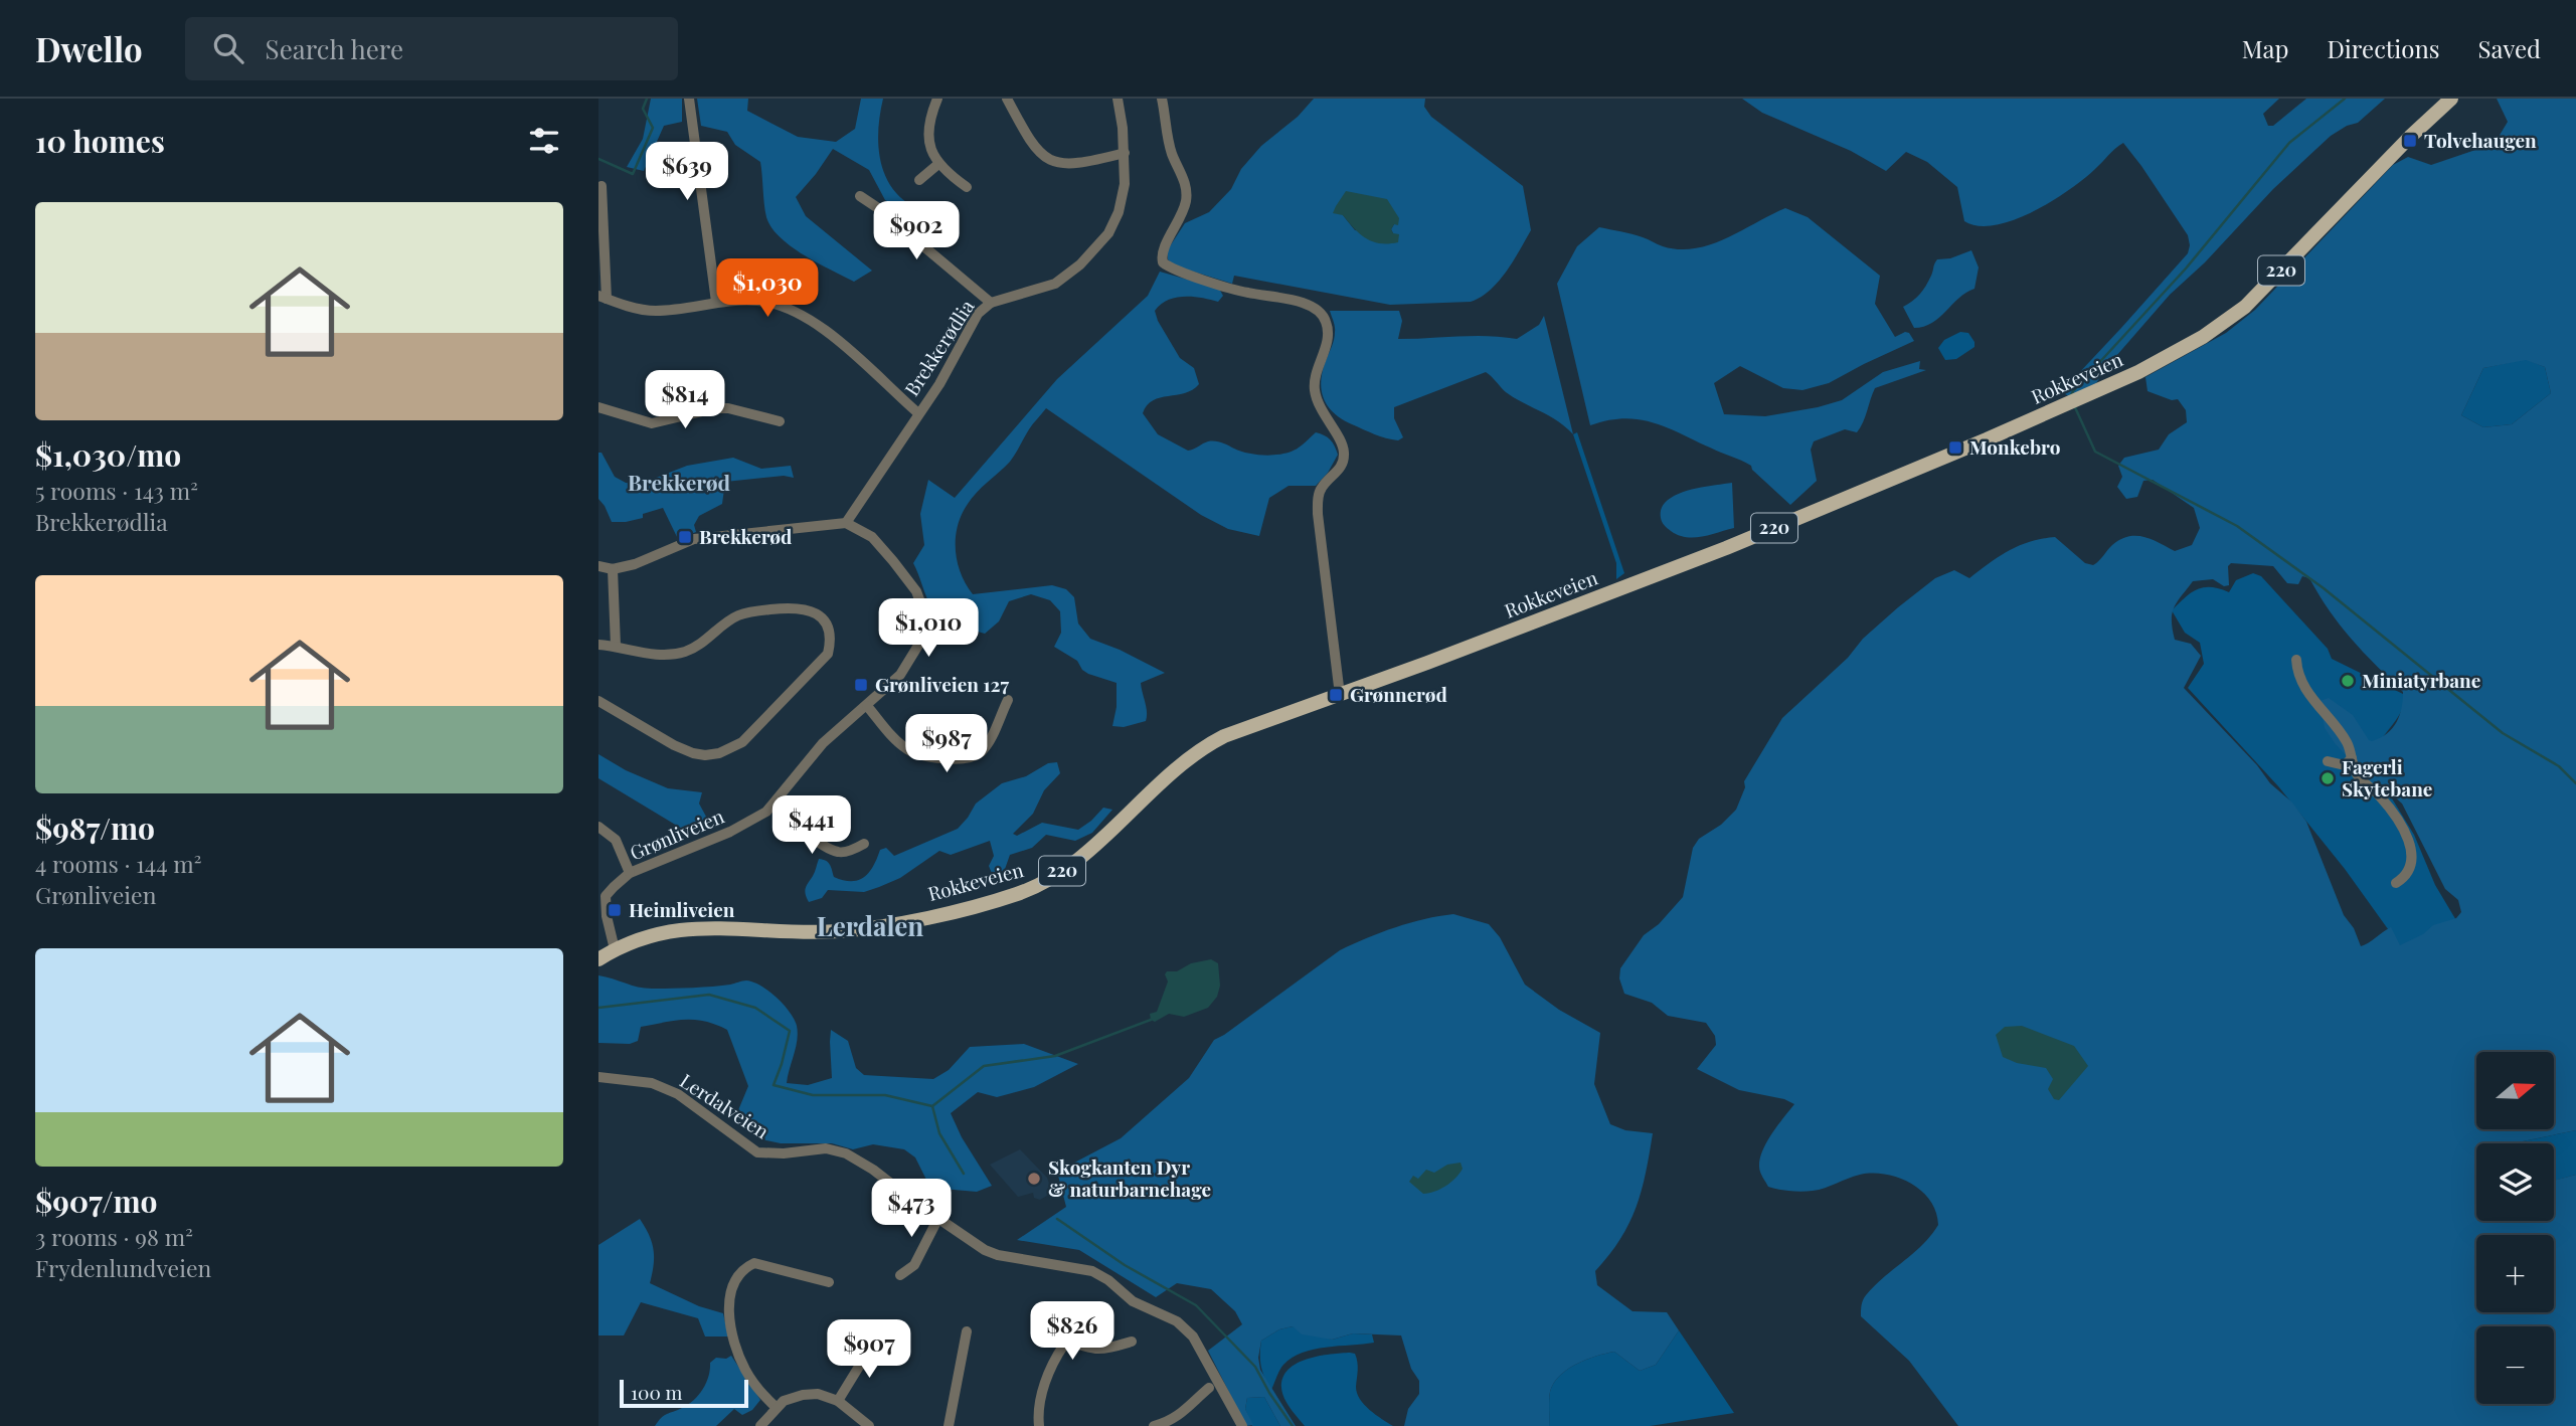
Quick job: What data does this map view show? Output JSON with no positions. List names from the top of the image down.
{
  "streets": {
    "main road": ["220", "Rokkeveien"],
    "street": ["Brekkerødlia", "Grønliveien", "Lerdalveien"]
  },
  "crossings": [
    ["Brekkerødlia", "Grønliveien"],
    ["Rokkeveien", "Grønliveien"]
  ],
  "districts": ["Brekkerød", "Lerdalen"],
  "places": {
    "transit": [
      "Tolvehaugen",
      "Monkebro",
      "Brekkerød",
      "Grønliveien 127",
      "Grønnerød",
      "Heimliveien"
    ],
    "other": ["Miniatyrbane", "Fagerli Skytebane", "Skogkanten Dyr & naturbarnehage"]
  },
  "scale_bar": "100 m",
  "north": "right",
  "page": {
    "header": "Dwello",
    "search": "Search here",
    "nav": ["Map", "Directions", "Saved"],
    "heading": "10 homes",
    "price": [
      "$639",
      "$902",
      "$1,030",
      "$814",
      "$1,010",
      "$987",
      "$441",
      "$473",
      "$826",
      "$907"
    ],
    "list": [
      {
        "name": "$1,030/mo",
        "note": "5 rooms · 143 m² · Brekkerødlia"
      },
      {
        "name": "$987/mo",
        "note": "4 rooms · 144 m² · Grønliveien"
      },
      {
        "name": "$907/mo",
        "note": "3 rooms · 98 m² · Frydenlundveien"
      }
    ],
    "map_buttons": ["+", "−"],
    "scale": "100 m"
  }
}
